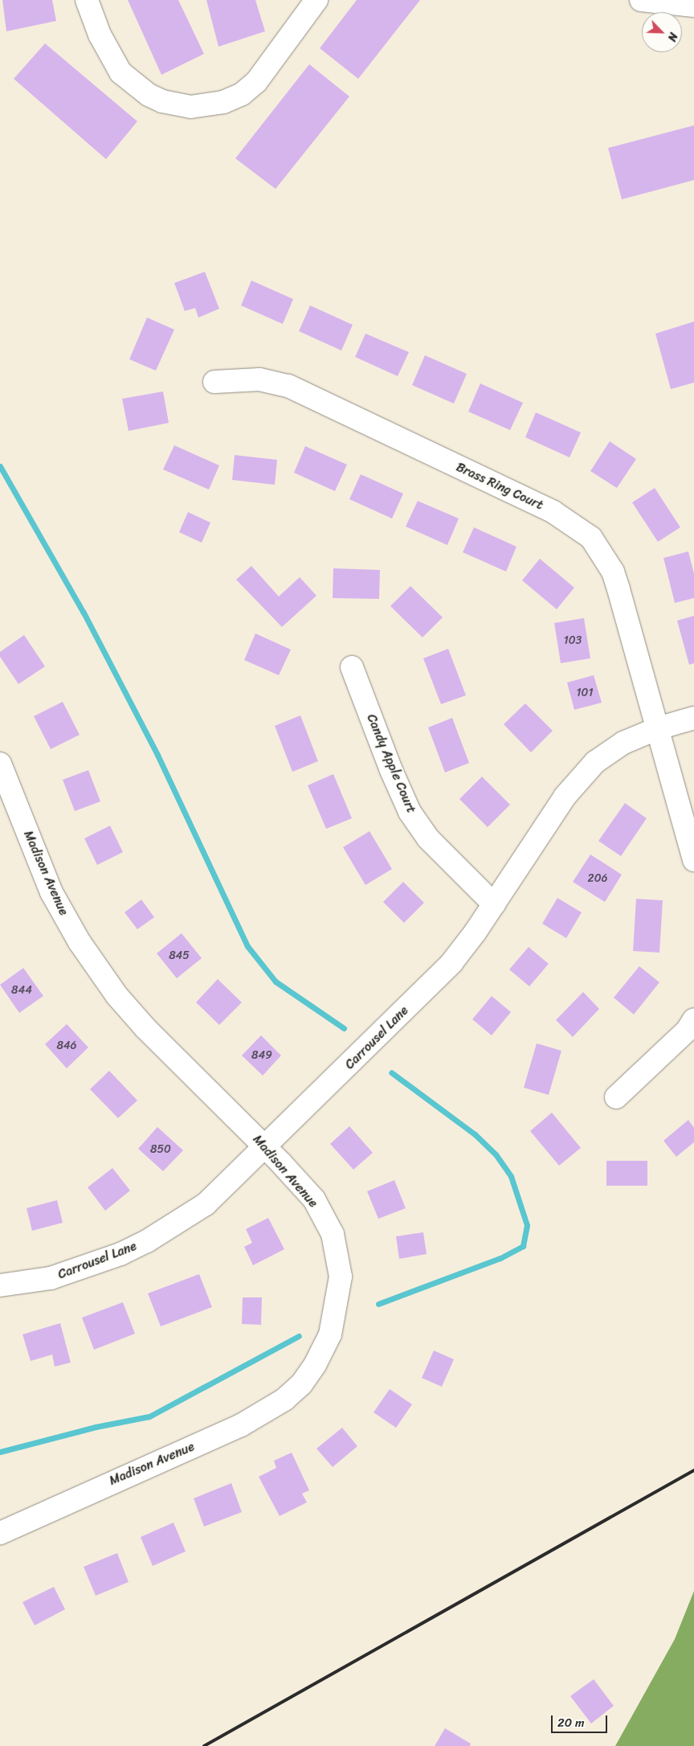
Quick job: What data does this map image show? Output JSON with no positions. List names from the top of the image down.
{
  "streets": {
    "street": [
      "Brass Ring Court",
      "Candy Apple Court",
      "Madison Avenue",
      "Carrousel Lane"
    ]
  },
  "crossings": [
    ["Brass Ring Court", "Carrousel Lane"],
    ["Candy Apple Court", "Carrousel Lane"],
    ["Madison Avenue", "Carrousel Lane"]
  ],
  "house_numbers": [
    "103",
    "101",
    "206",
    "845",
    "844",
    "846",
    "849",
    "850"
  ],
  "scale_bar": "20 m",
  "north": "bottom right"
}
